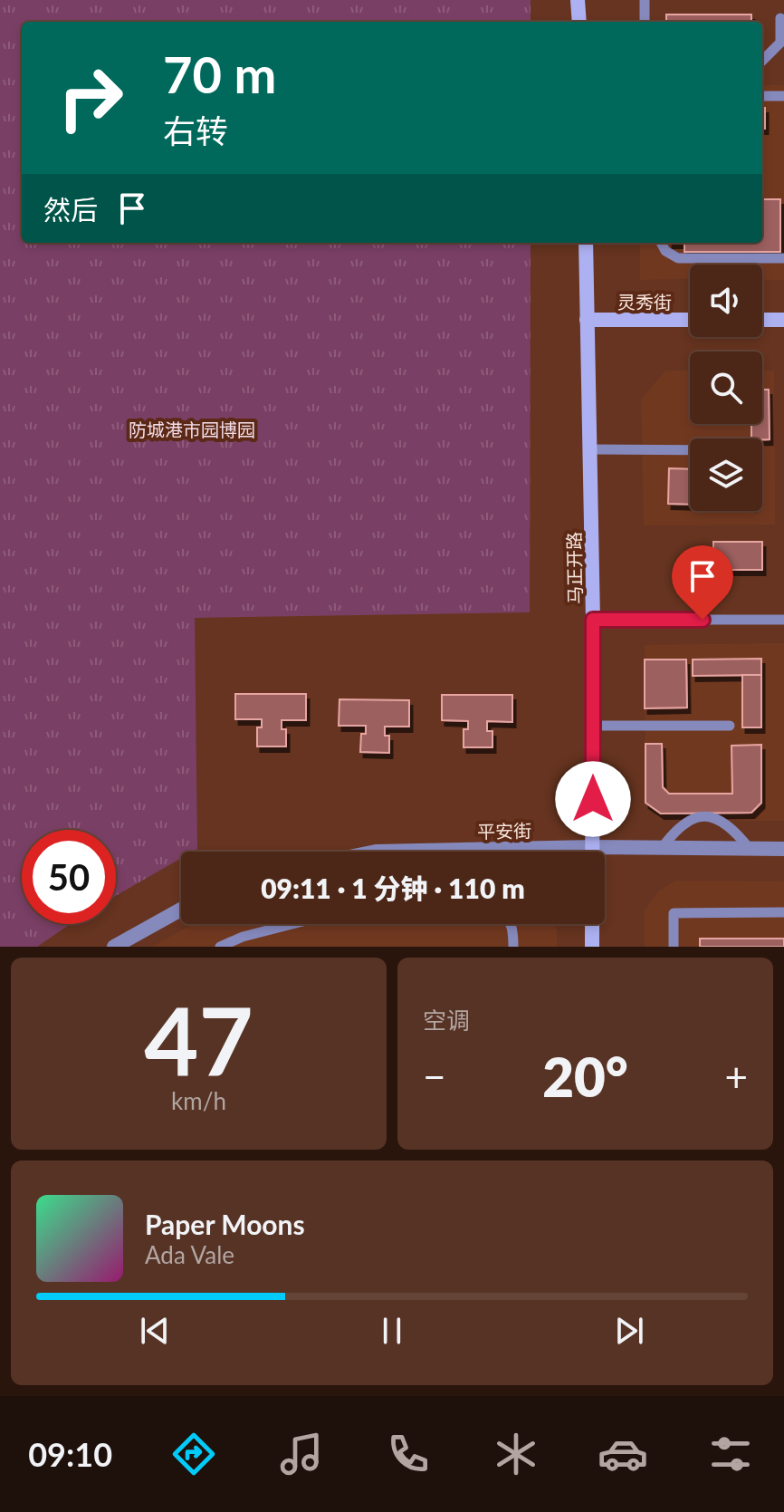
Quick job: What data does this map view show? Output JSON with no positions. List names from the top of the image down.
{
  "streets": {
    "main road": ["灵秀街", "马正开路"],
    "street": ["平安街"]
  },
  "crossings": [
    ["灵秀街", "马正开路"],
    ["马正开路", "平安街"]
  ],
  "parks": ["防城港市园博园"],
  "page": {
    "turn": ["70 m", "右转"],
    "then": "然后",
    "limit": "50",
    "trip": "09:11 · 1 分钟 · 110 m",
    "tile": [
      ["47", "km/h"],
      "空调"
    ],
    "heat": ["−", "20°", "+"],
    "song": ["Paper Moons", "Ada Vale"],
    "tabs": "09:10"
  }
}
